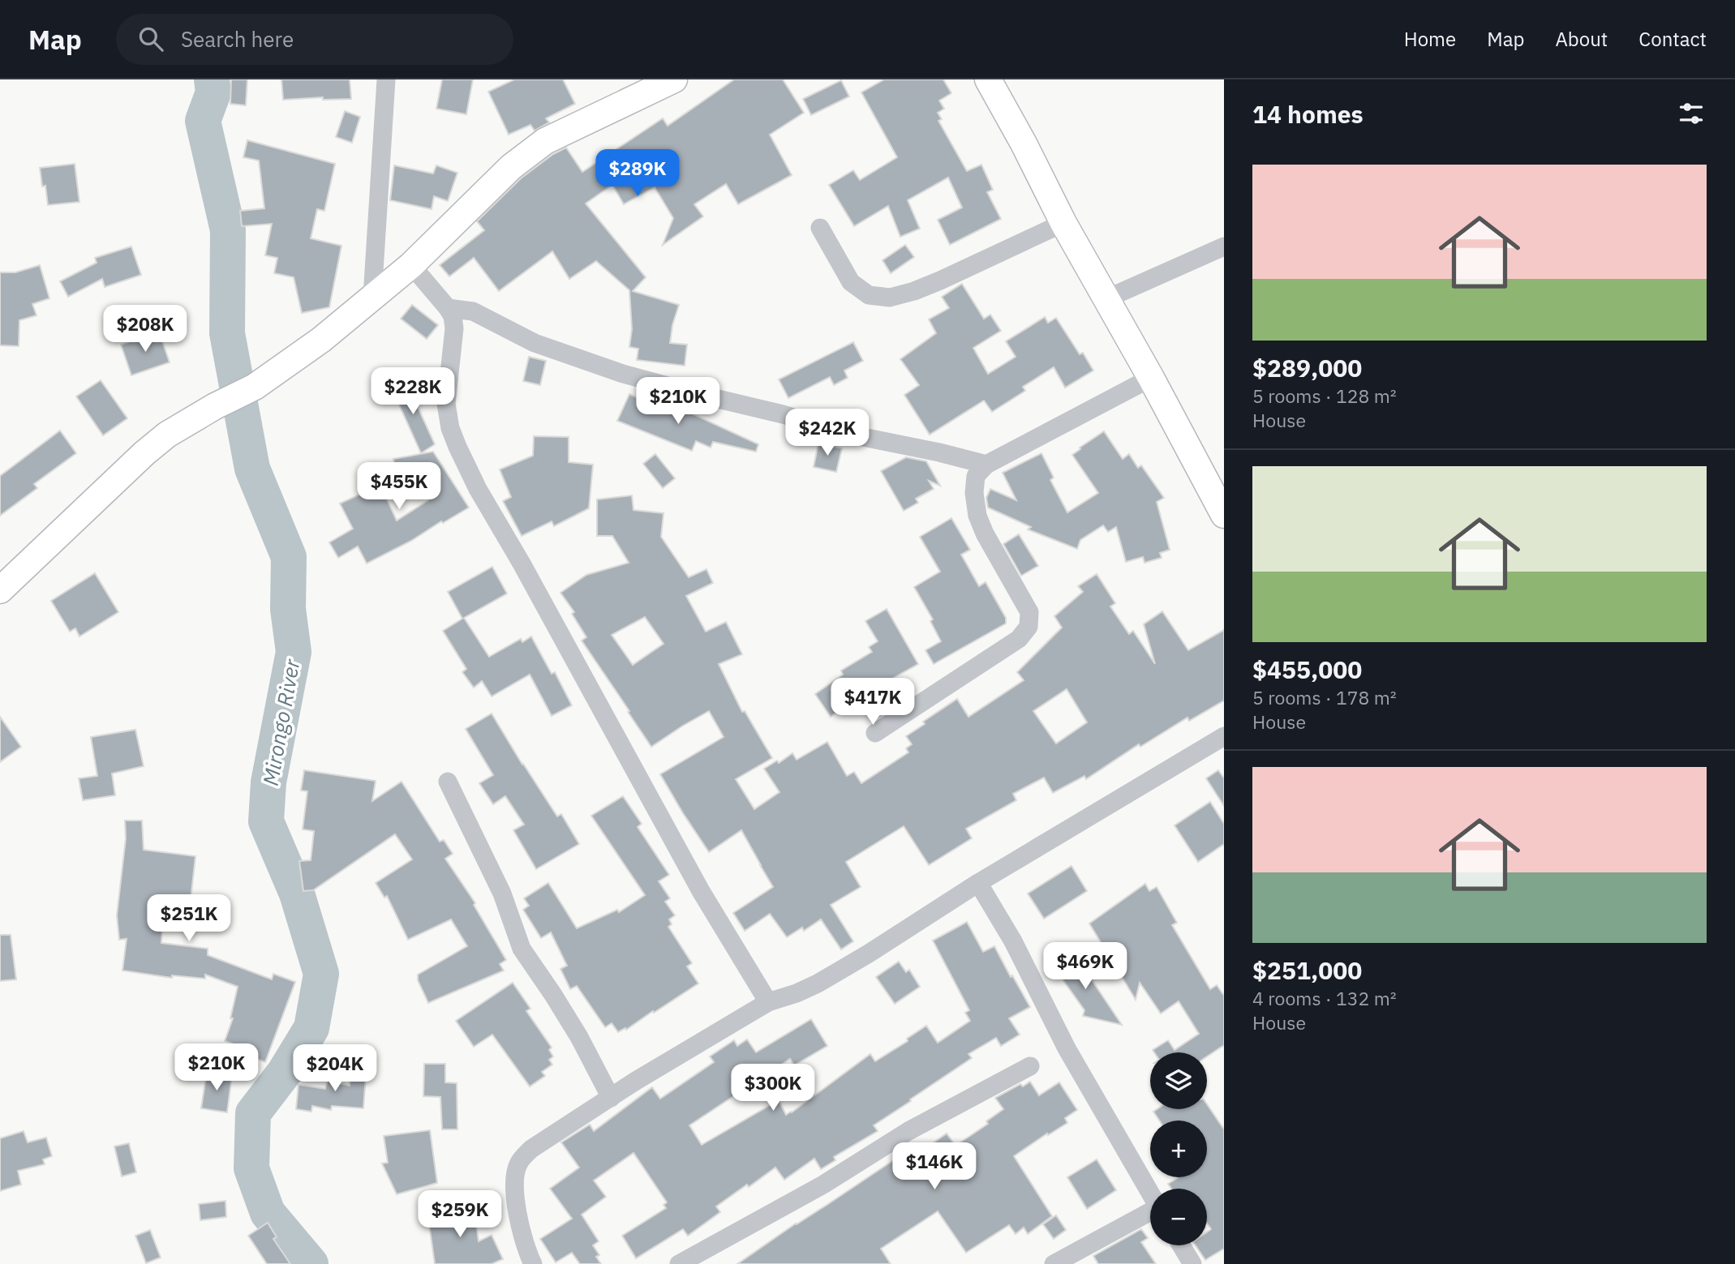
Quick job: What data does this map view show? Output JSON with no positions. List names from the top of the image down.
{
  "water": ["Mirongo River"],
  "page": {
    "header": "Map",
    "search": "Search here",
    "nav": [
      "Home",
      "Map",
      "About",
      "Contact"
    ],
    "heading": "14 homes",
    "list": [
      {
        "name": "$289,000",
        "note": "5 rooms · 128 m² · House"
      },
      {
        "name": "$455,000",
        "note": "5 rooms · 178 m² · House"
      },
      {
        "name": "$251,000",
        "note": "4 rooms · 132 m² · House"
      }
    ],
    "price": [
      "$289K",
      "$208K",
      "$228K",
      "$210K",
      "$242K",
      "$455K",
      "$417K",
      "$251K",
      "$469K",
      "$210K",
      "$204K",
      "$300K",
      "$146K",
      "$259K"
    ],
    "map_buttons": ["+", "−"]
  }
}
